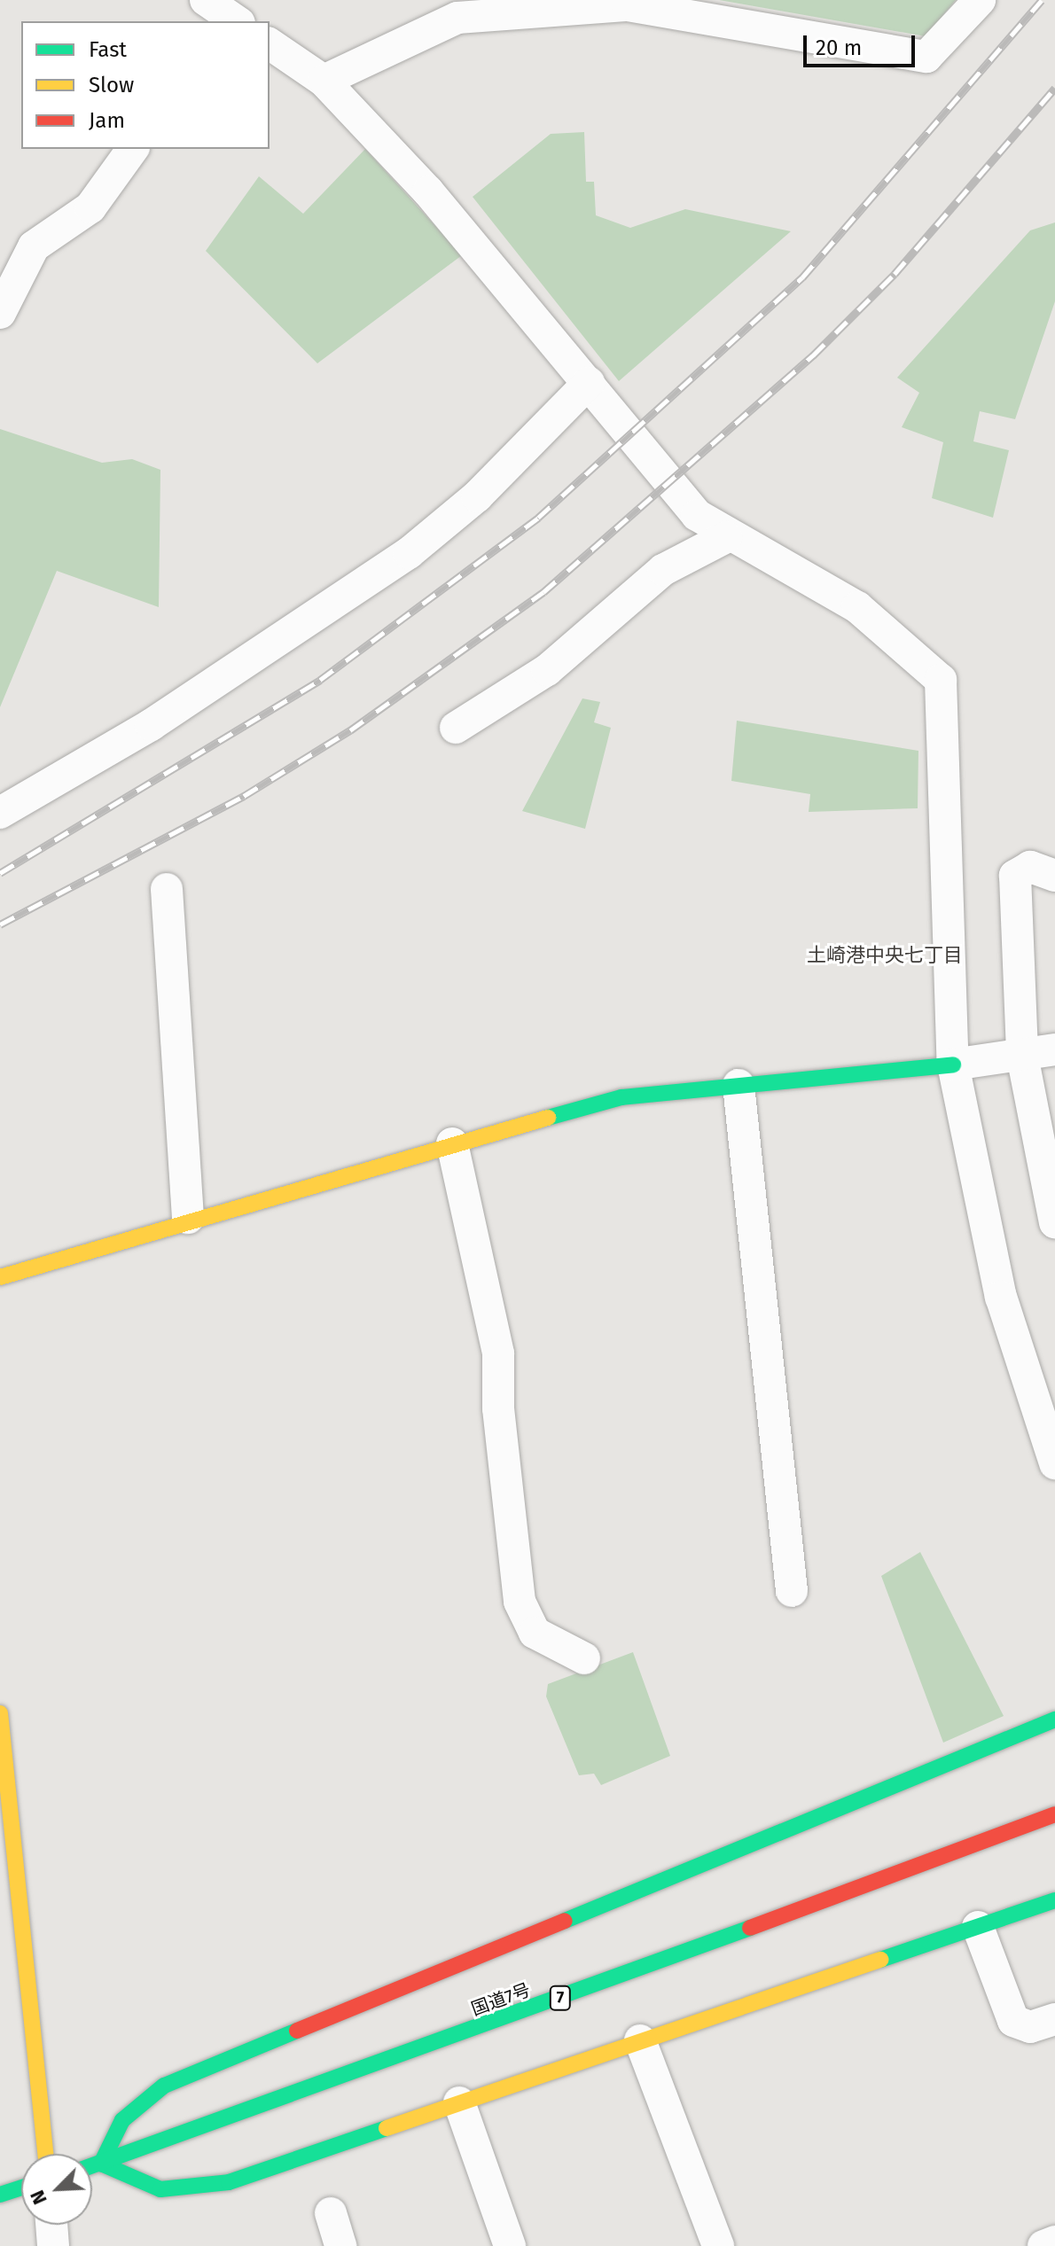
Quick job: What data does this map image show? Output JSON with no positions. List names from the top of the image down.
{
  "streets": {
    "main road": ["7", "国道7号"]
  },
  "districts": ["土崎港中央七丁目"],
  "legend": ["Fast", "Slow", "Jam"],
  "scale_bar": "20 m",
  "north": "bottom left"
}
